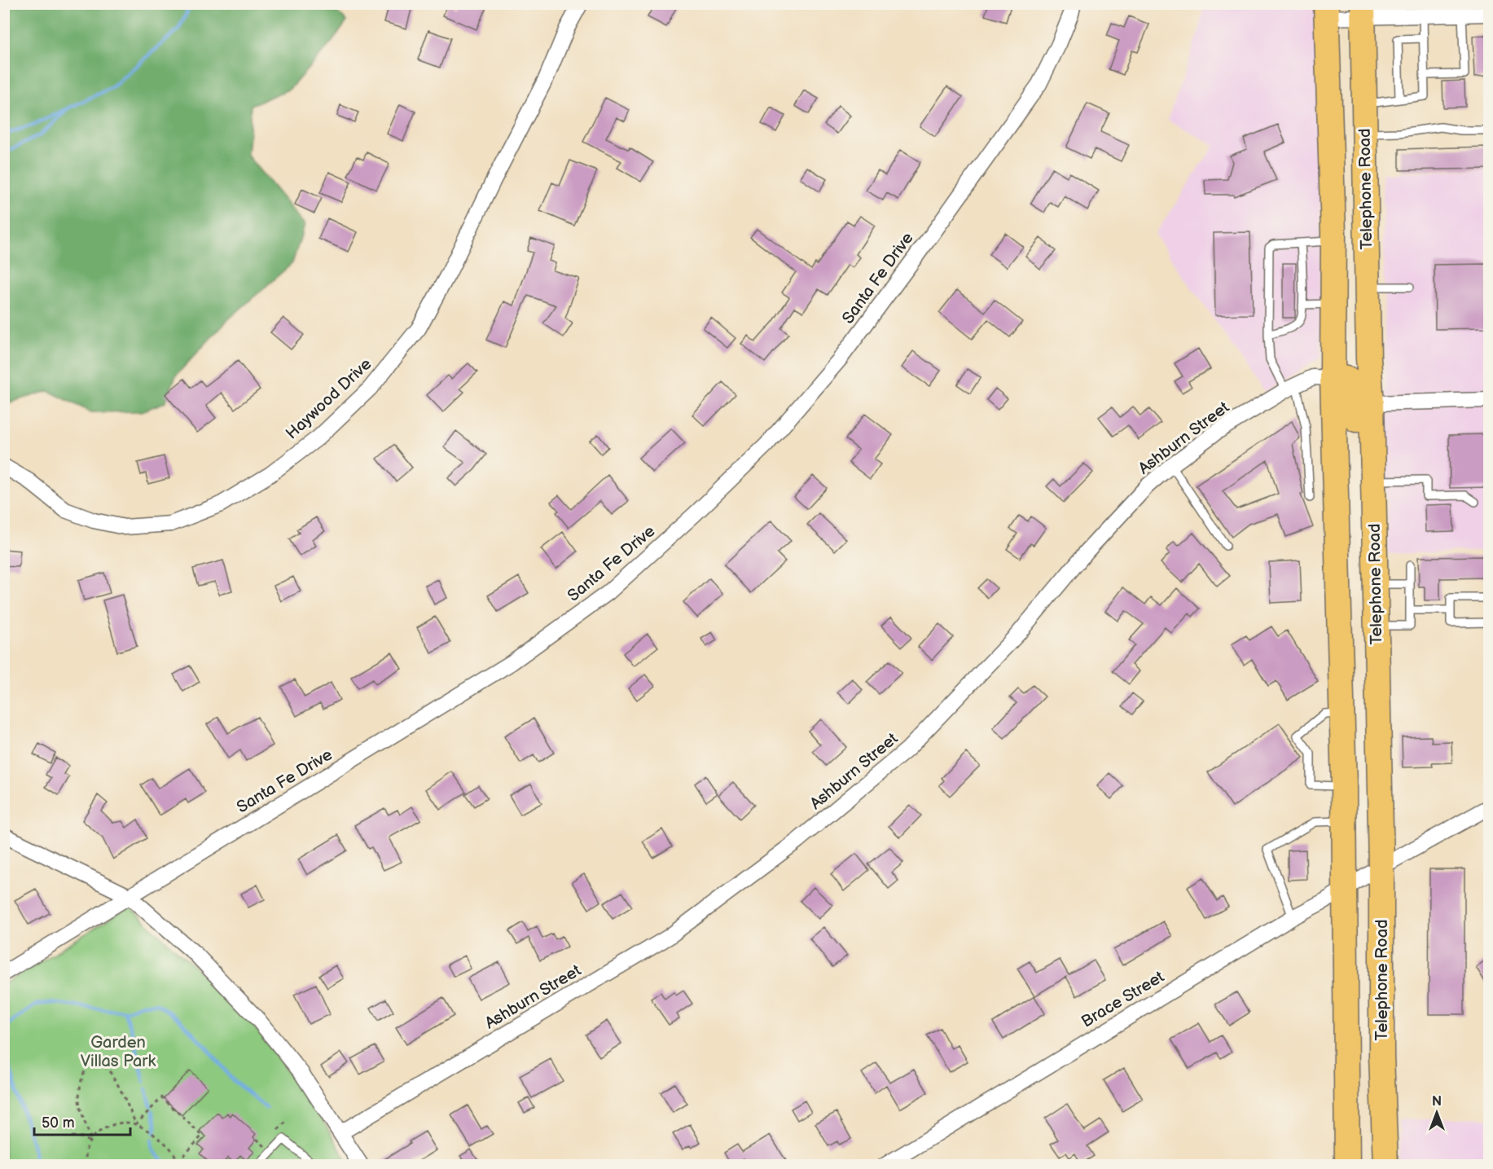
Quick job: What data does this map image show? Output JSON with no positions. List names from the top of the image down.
{
  "streets": {
    "main road": ["Telephone Road"],
    "street": [
      "Santa Fe Drive",
      "Haywood Drive",
      "Ashburn Street",
      "Brace Street"
    ]
  },
  "crossings": [
    ["Telephone Road", "Ashburn Street"],
    ["Telephone Road", "Brace Street"]
  ],
  "parks": ["Garden Villas Park"],
  "scale_bar": "50 m",
  "north": "top"
}
